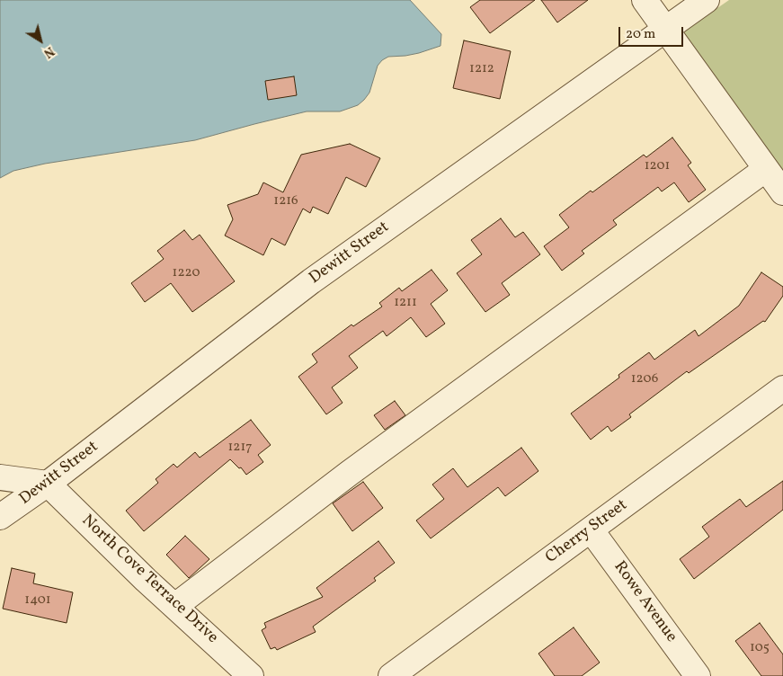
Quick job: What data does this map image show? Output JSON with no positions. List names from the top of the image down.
{
  "streets": {
    "street": [
      "Dewitt Street",
      "Cherry Street",
      "North Cove Terrace Drive",
      "Rowe Avenue"
    ]
  },
  "crossings": [
    ["Dewitt Street", "North Cove Terrace Drive"],
    ["Cherry Street", "Rowe Avenue"]
  ],
  "house_numbers": [
    "1212",
    "1201",
    "1216",
    "1220",
    "1211",
    "1206",
    "1217",
    "1401",
    "105"
  ],
  "scale_bar": "20 m",
  "north": "bottom right"
}
